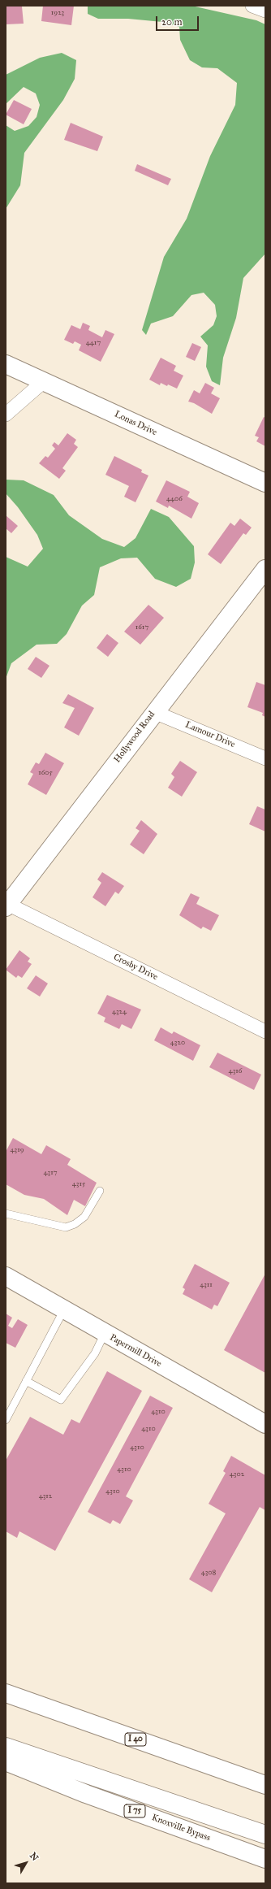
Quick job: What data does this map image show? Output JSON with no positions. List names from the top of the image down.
{
  "streets": {
    "main road": [
      "Lonas Drive",
      "Hollywood Road",
      "Papermill Drive",
      "I 40",
      "I 75",
      "Knoxville Bypass"
    ],
    "street": ["Lamour Drive", "Crosby Drive"]
  },
  "crossings": [
    ["Lamour Drive", "Hollywood Road"],
    ["Hollywood Road", "Crosby Drive"]
  ],
  "house_numbers": [
    "1923",
    "4417",
    "4406",
    "1617",
    "1605",
    "4324",
    "4320",
    "4316",
    "4319",
    "4317",
    "4315",
    "4311",
    "4310",
    "4310",
    "4310",
    "4310",
    "4302",
    "4310",
    "4312",
    "4308"
  ],
  "scale_bar": "20 m",
  "north": "top right"
}
